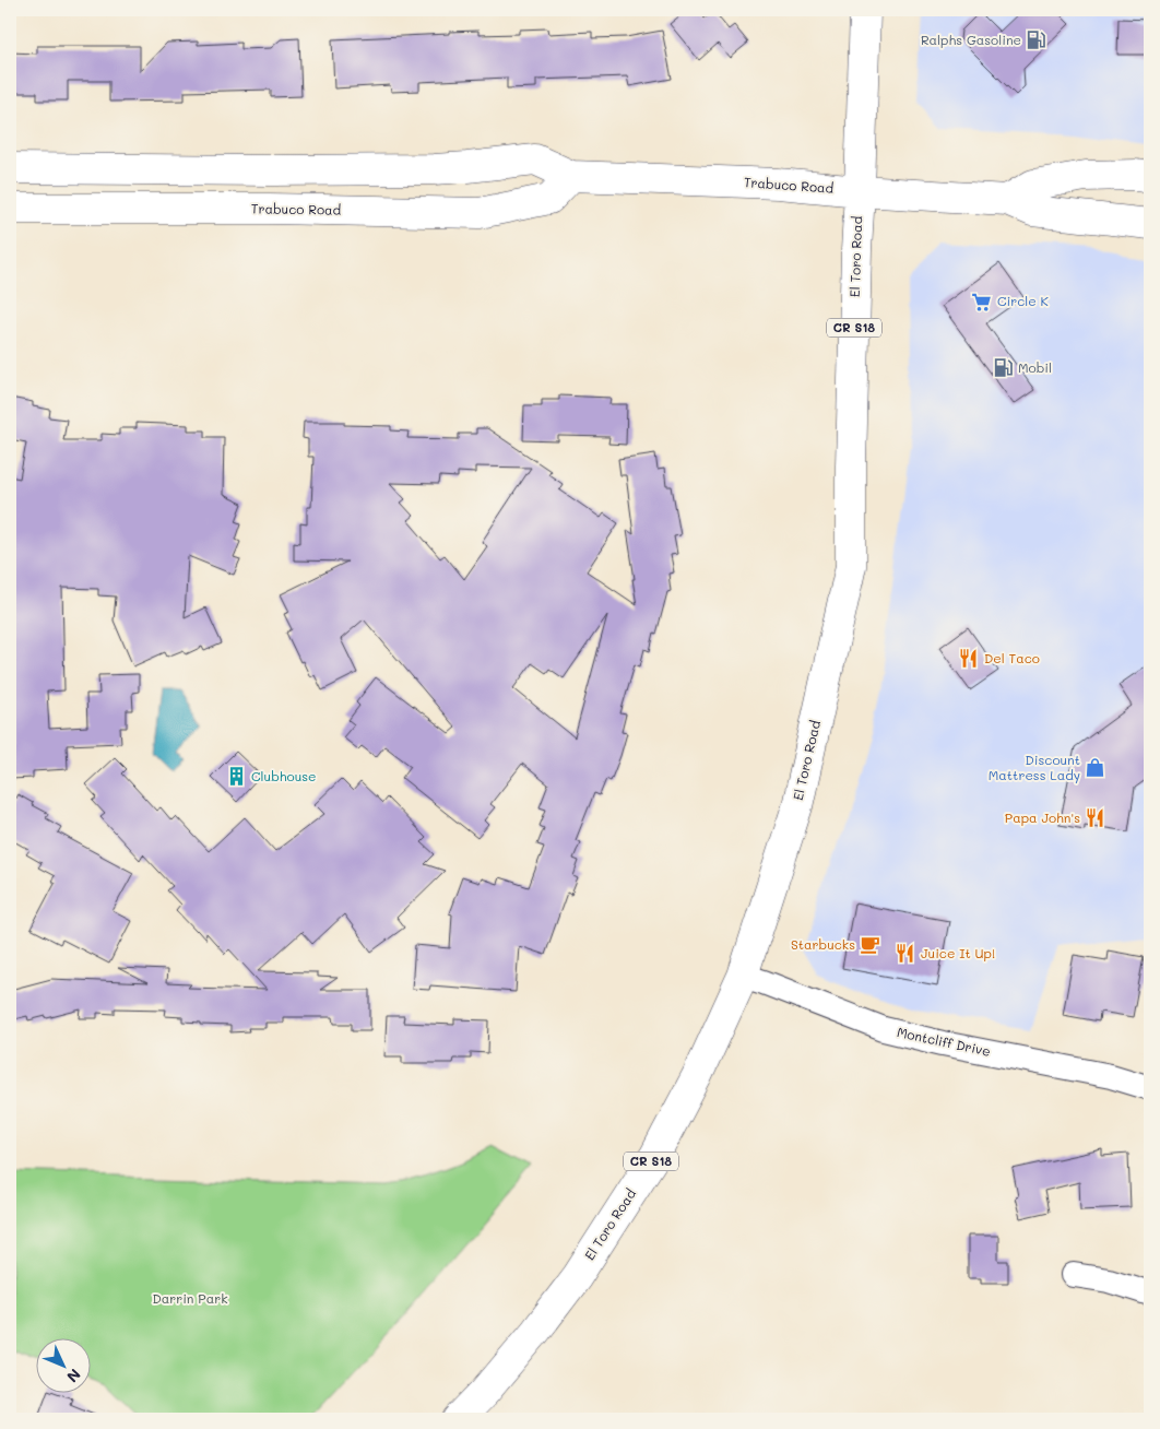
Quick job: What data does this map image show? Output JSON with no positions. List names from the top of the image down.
{
  "streets": {
    "main road": ["Trabuco Road", "El Toro Road", "CR S18"],
    "street": ["Montcliff Drive"]
  },
  "crossings": [
    ["Trabuco Road", "El Toro Road"],
    ["El Toro Road", "Montcliff Drive"]
  ],
  "parks": ["Darrin Park"],
  "places": {
    "fuel station": ["Ralphs Gasoline", "Mobil"],
    "supermarket": ["Circle K"],
    "restaurant": ["Del Taco", "Papa John's", "Juice It Up!"],
    "shop": ["Discount Mattress Lady"],
    "building": ["Clubhouse"],
    "cafe": ["Starbucks"]
  },
  "north": "bottom right"
}
